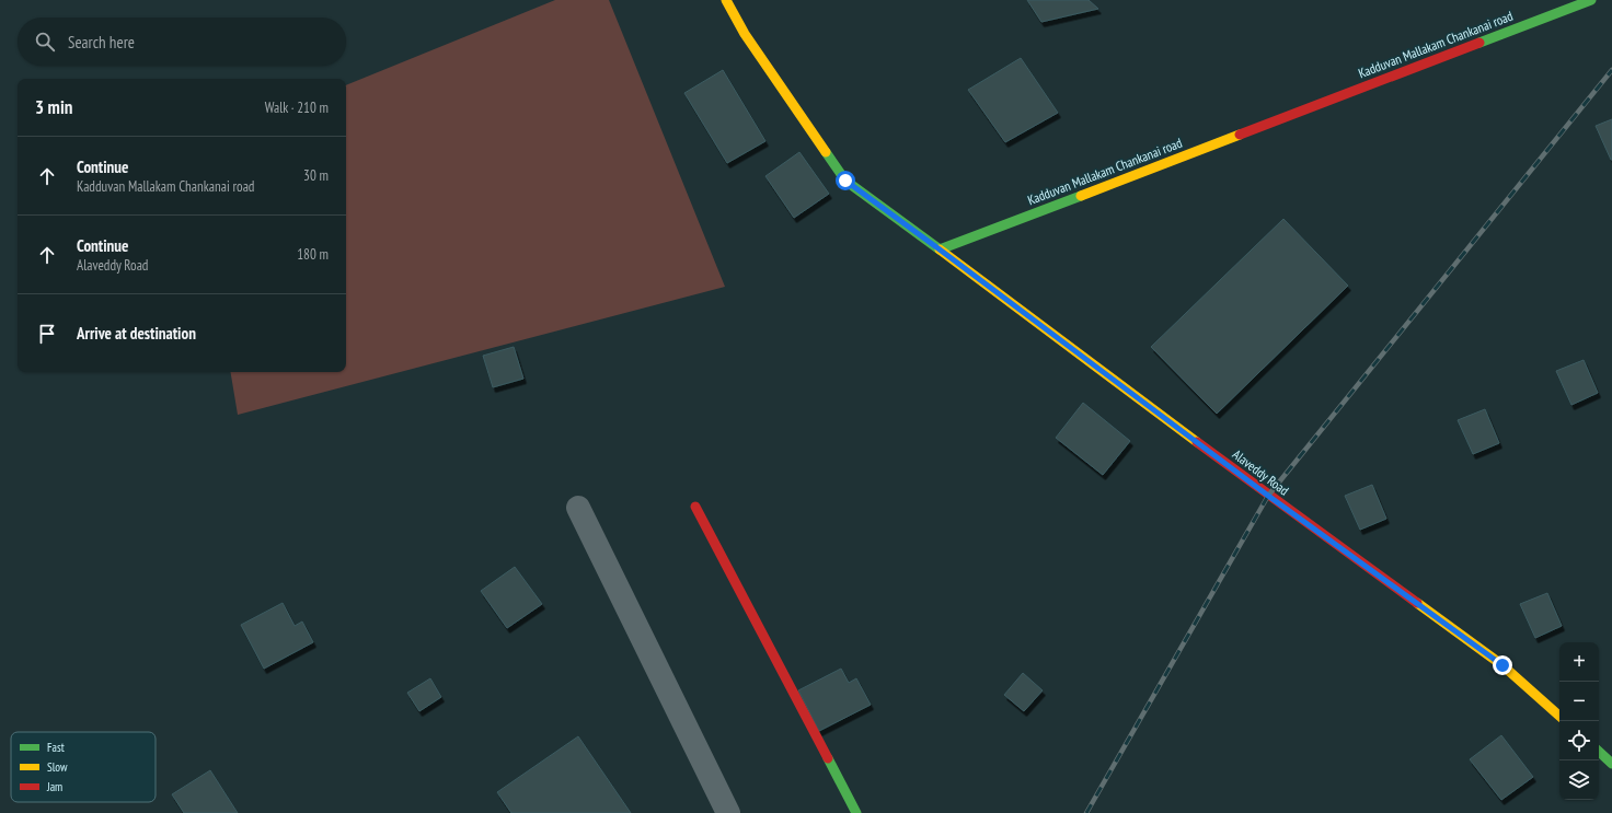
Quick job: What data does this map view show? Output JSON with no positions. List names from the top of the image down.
{
  "streets": {
    "street": ["Kadduvan Mallakam Chankanai road", "Alaveddy Road"]
  },
  "crossings": [
    ["Kadduvan Mallakam Chankanai road", "Alaveddy Road"]
  ],
  "legend": ["Fast", "Slow", "Jam"],
  "page": {
    "search": "Search here",
    "heading": ["3 min", "Walk · 210 m"],
    "list": [
      ["Continue", "Kadduvan Mallakam Chankanai road", "30 m"],
      ["Continue", "Alaveddy Road", "180 m"],
      "Arrive at destination"
    ],
    "map_buttons": ["+", "−"]
  }
}
